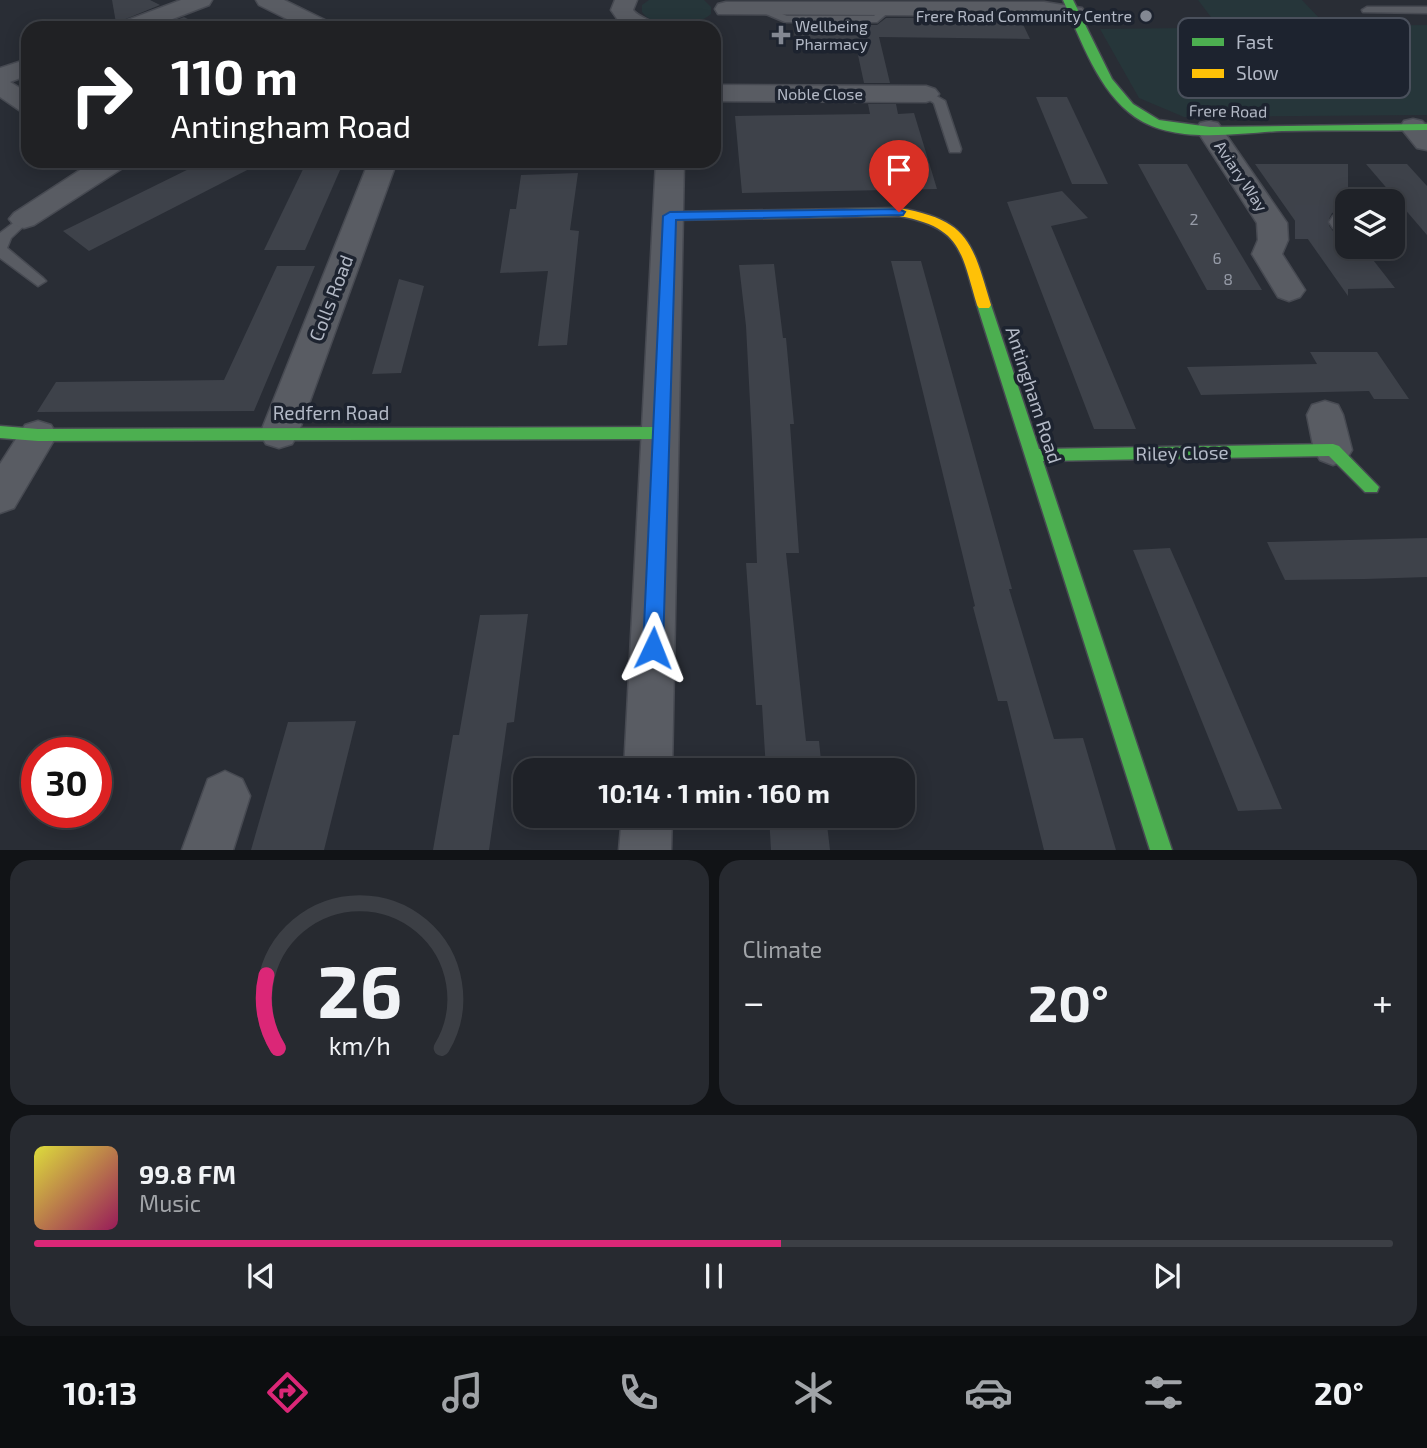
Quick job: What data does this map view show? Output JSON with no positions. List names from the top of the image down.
{
  "streets": {
    "street": [
      "Noble Close",
      "Frere Road",
      "Aviary Way",
      "Colls Road",
      "Antingham Road",
      "Redfern Road",
      "Riley Close"
    ]
  },
  "crossings": [
    ["Frere Road", "Aviary Way"],
    ["Colls Road", "Redfern Road"],
    ["Antingham Road", "Riley Close"]
  ],
  "places": {
    "other": ["Frere Road Community Centre"],
    "health": ["Wellbeing Pharmacy"]
  },
  "house_numbers": ["2", "6", "8"],
  "legend": ["Fast", "Slow"],
  "page": {
    "turn": ["110 m", "Antingham Road"],
    "limit": "30",
    "trip": "10:14 · 1 min · 160 m",
    "tile": "Climate",
    "heat": ["−", "20°", "+"],
    "song": ["99.8 FM", "Music"],
    "tabs": ["10:13", "20°"],
    "gauge": ["26", "km/h"]
  }
}
